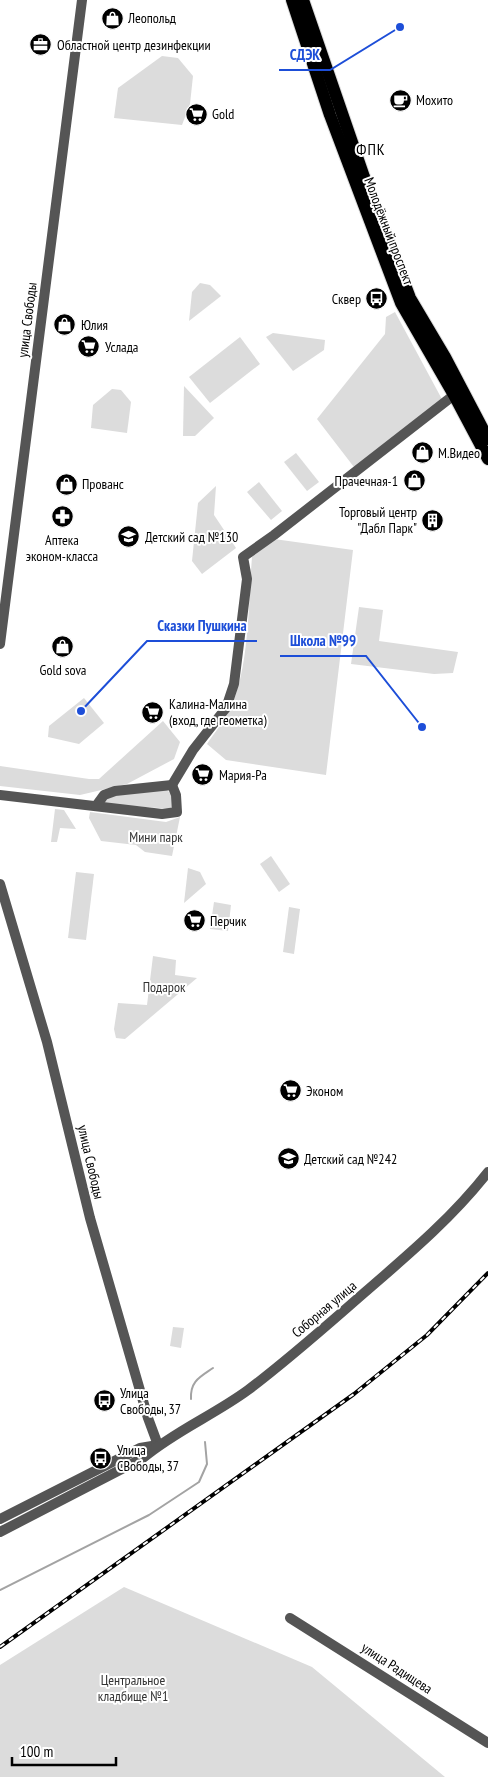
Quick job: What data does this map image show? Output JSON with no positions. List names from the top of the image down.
{
  "streets": {
    "main road": ["Молодёжный проспект"],
    "street": ["улица Свободы", "Соборная улица", "улица Радищева"]
  },
  "crossings": [
    ["улица Свободы", "Соборная улица"]
  ],
  "districts": ["ФПК"],
  "parks": ["Мини парк", "Подарок", "Центральное кладбище №1"],
  "places": {
    "shop": [
      "Леопольд",
      "Юлия",
      "М.Видео",
      "Прачечная-1",
      "Прованс",
      "Gold sova"
    ],
    "other": ["СДЭК", "Сказки Пушкина", "Школа №99"],
    "office": ["Областной центр дезинфекции"],
    "cafe": ["Мохито"],
    "supermarket": [
      "Gold",
      "Услада",
      "Калина-Малина (вход, где геометка)",
      "Мария-Ра",
      "Перчик",
      "Эконом"
    ],
    "bus stop": ["Сквер", "Улица Свободы, 37", "Улица СВободы, 37"],
    "pharmacy": ["Аптека эконом-класса"],
    "building": ["Торговый центр \"Дабл Парк\""],
    "school or university": ["Детский сад №130", "Детский сад №242"]
  },
  "scale_bar": "100 m"
}
